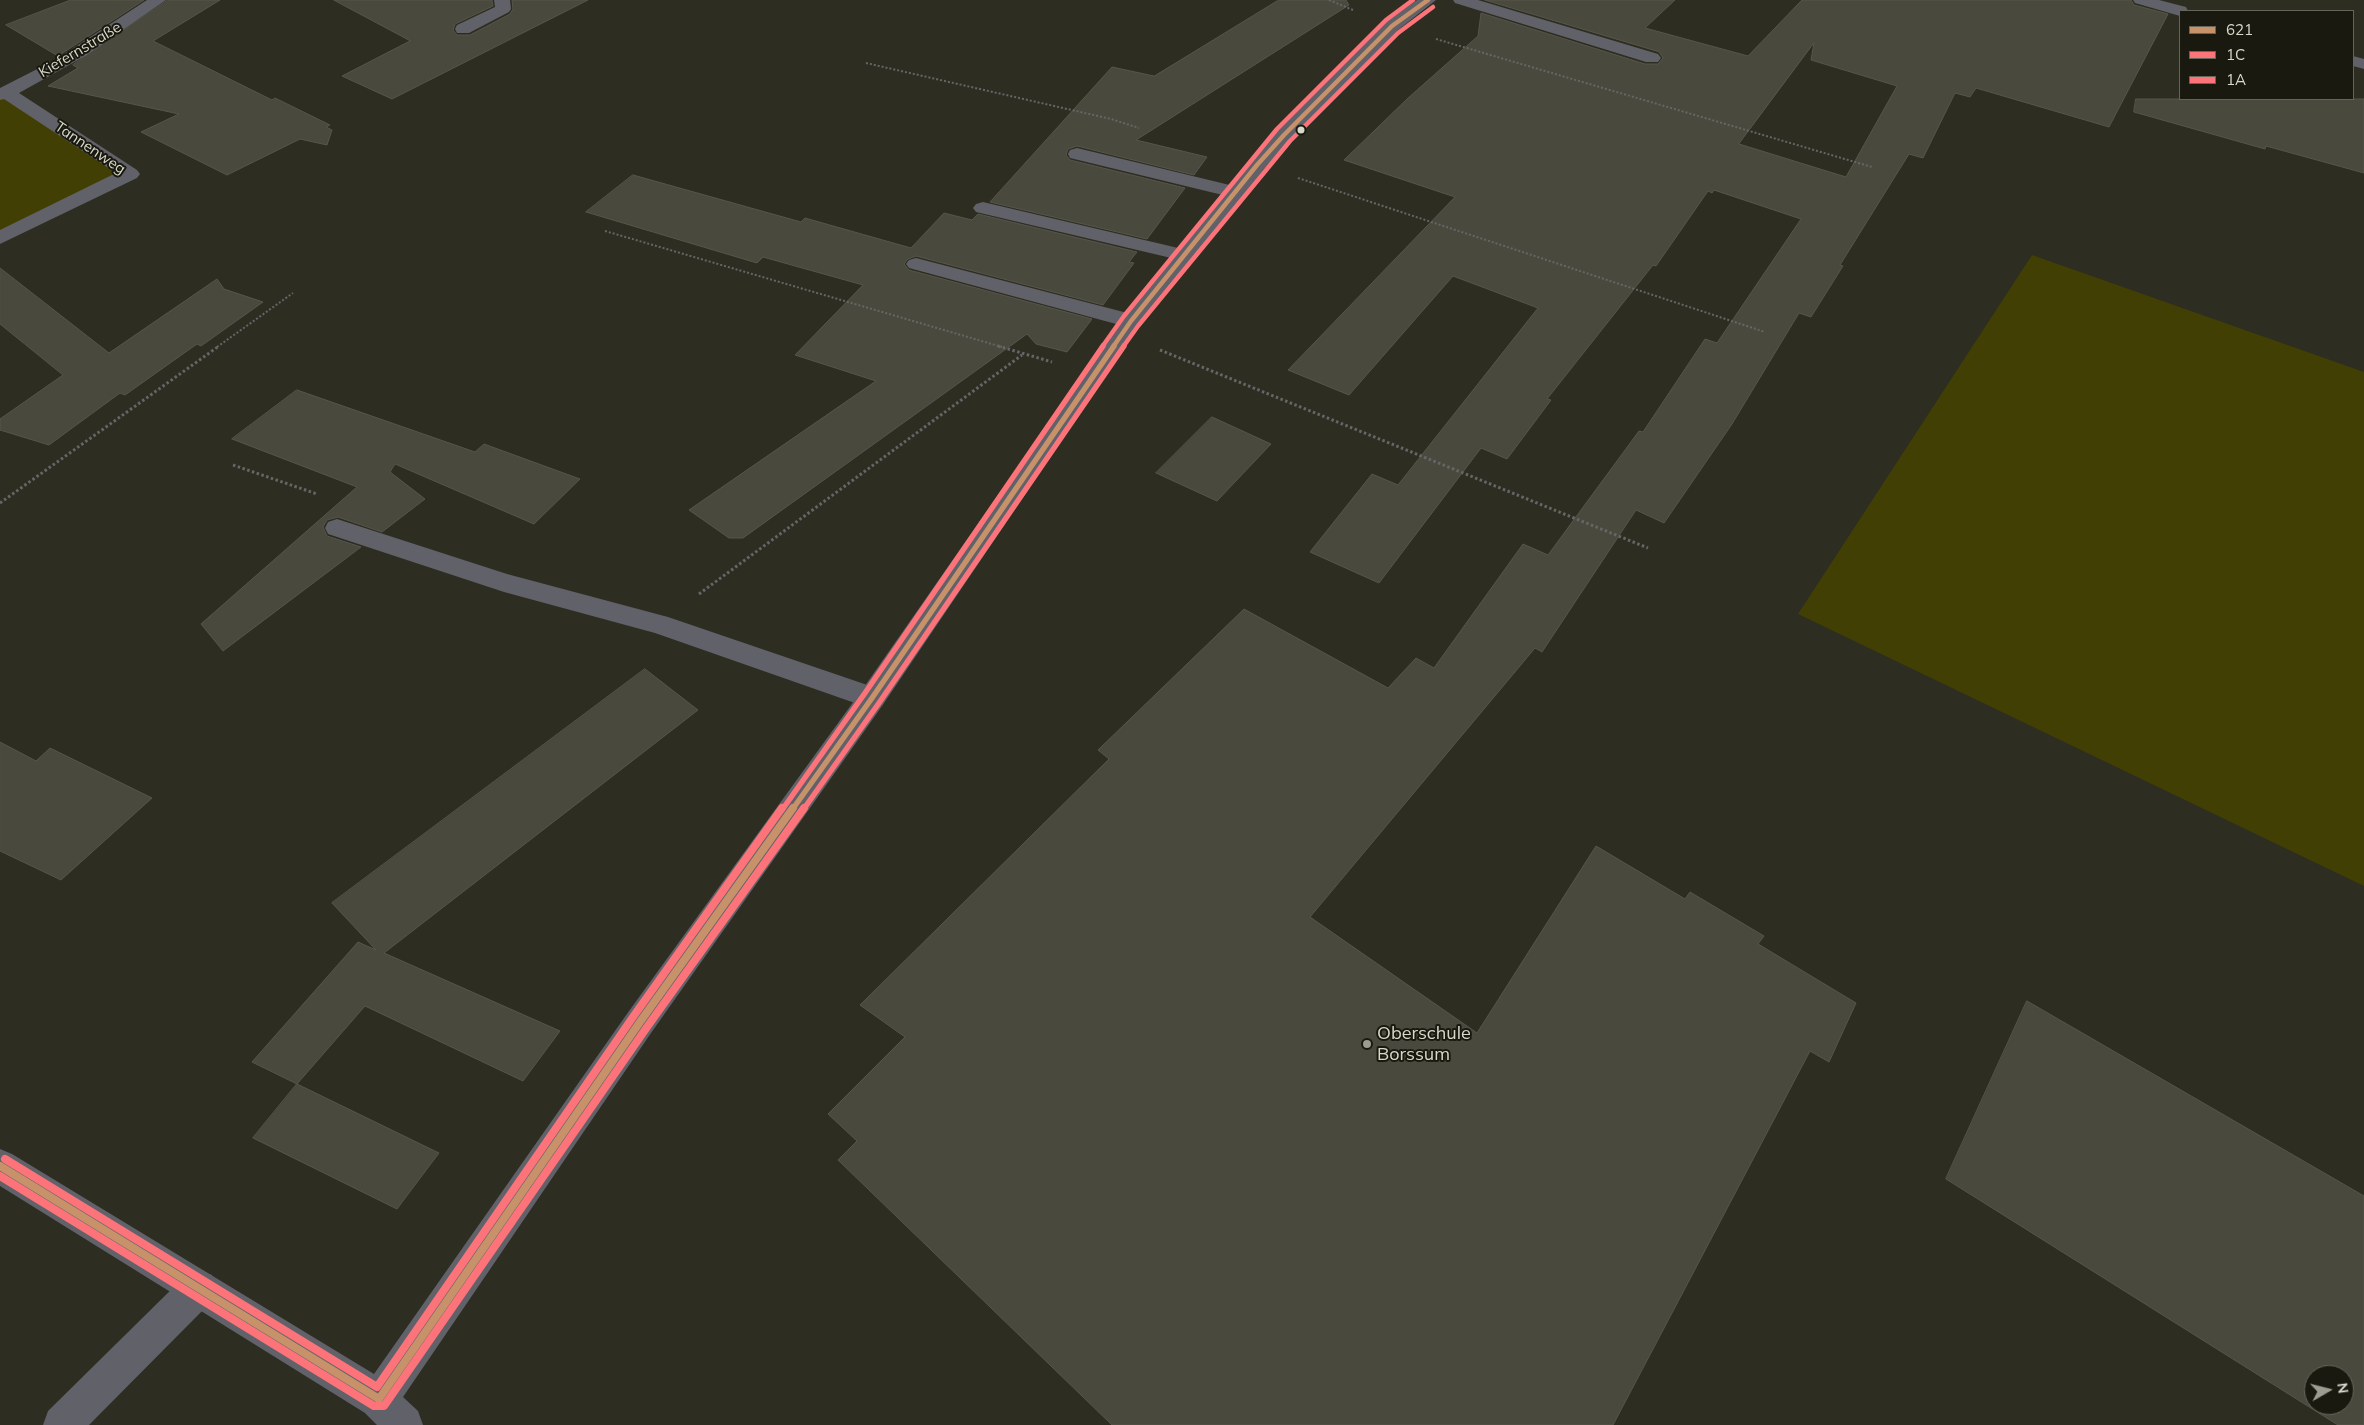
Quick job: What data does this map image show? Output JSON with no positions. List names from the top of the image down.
{
  "streets": {
    "street": ["Kiefernstraße", "Tannenweg"]
  },
  "crossings": [
    ["Kiefernstraße", "Tannenweg"]
  ],
  "places": ["Oberschule Borssum"],
  "lines": ["transit line 621", "transit line 1A", "transit line 1C"],
  "legend": ["621", "1C", "1A"],
  "north": "right"
}
